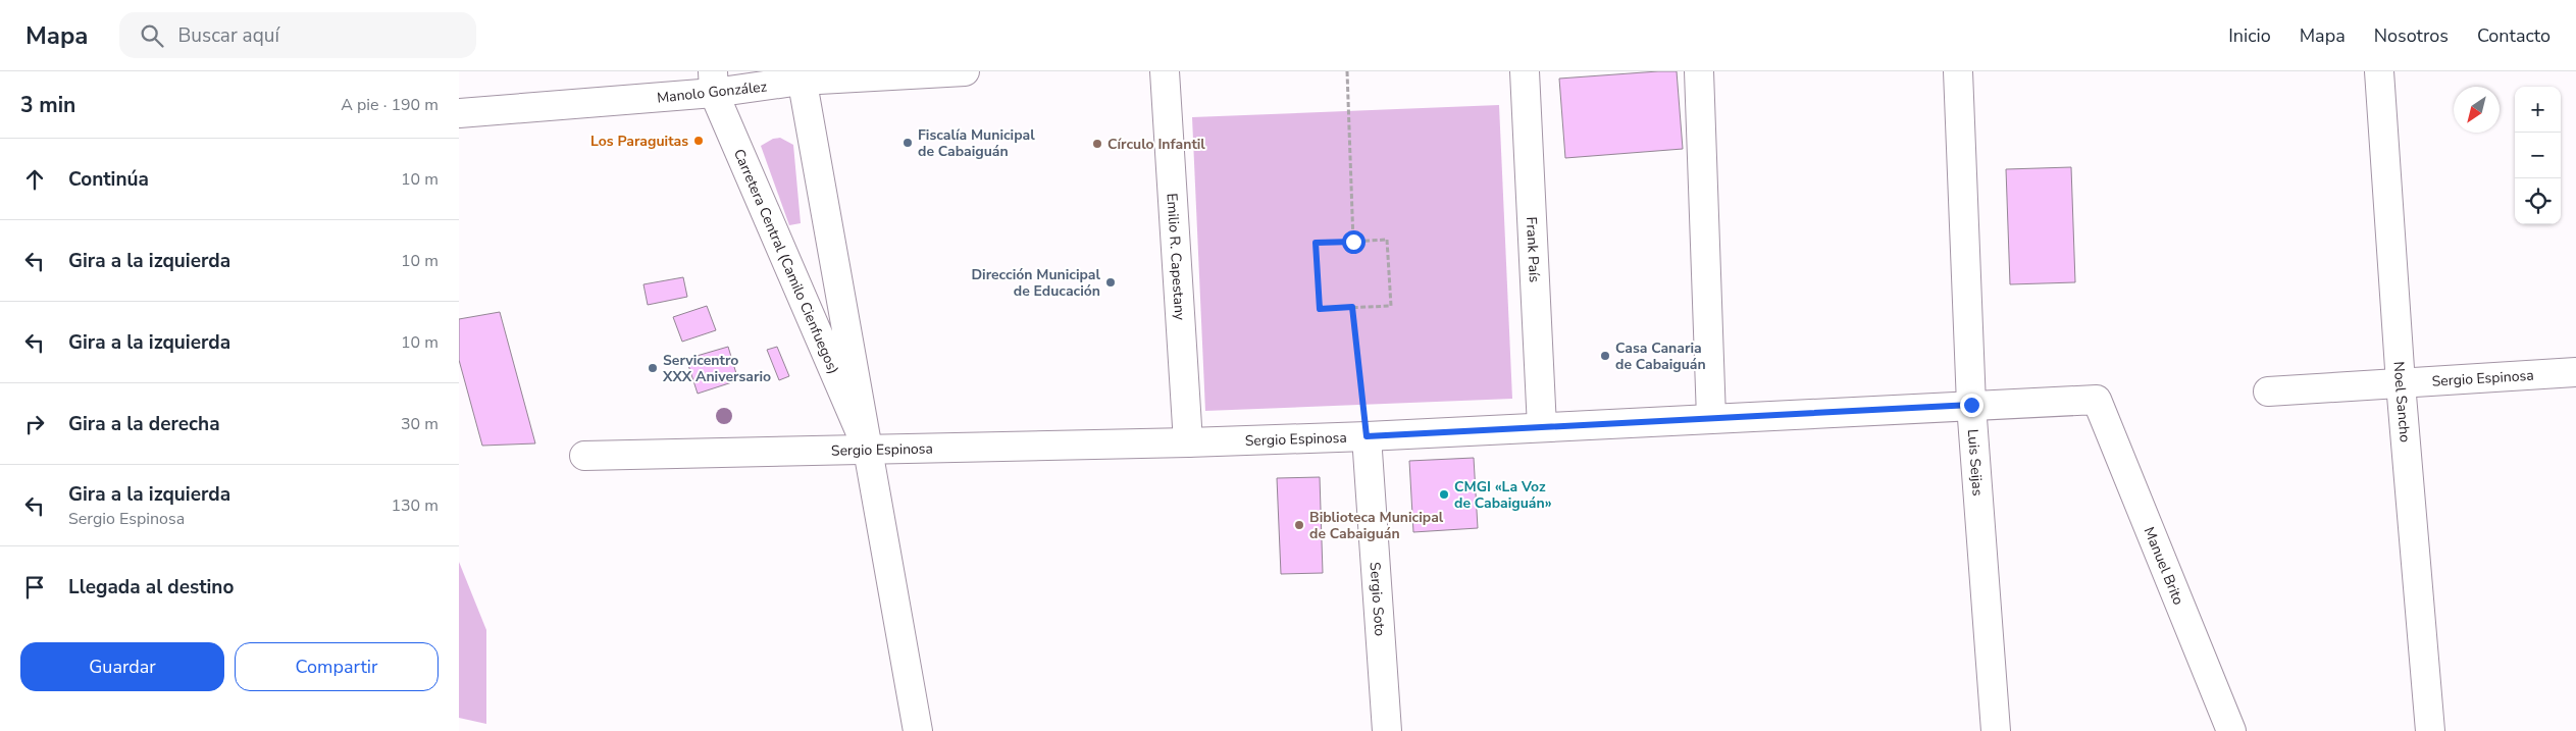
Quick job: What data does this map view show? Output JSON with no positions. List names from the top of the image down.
{
  "streets": {
    "street": [
      "Manolo González",
      "Frank País",
      "Emilio R. Capestany",
      "Carretera Central (Camilo Cienfuegos)",
      "Sergio Espinosa",
      "Noel Sancho",
      "Luis Seijas",
      "Manuel Brito",
      "Sergio Soto"
    ]
  },
  "crossings": [
    ["Manolo González", "Carretera Central (Camilo Cienfuegos)"],
    ["Frank País", "Sergio Espinosa"],
    ["Emilio R. Capestany", "Sergio Espinosa"],
    ["Carretera Central (Camilo Cienfuegos)", "Sergio Espinosa"],
    ["Sergio Espinosa", "Noel Sancho"],
    ["Sergio Espinosa", "Luis Seijas"],
    ["Sergio Espinosa", "Manuel Brito"],
    ["Sergio Espinosa", "Sergio Soto"]
  ],
  "places": [
    "Los Paraguitas",
    "Fiscalía Municipal de Cabaiguán",
    "Círculo Infantil",
    "Dirección Municipal de Educación",
    "Casa Canaria de Cabaiguán",
    "Servicentro XXX Aniversario",
    "CMGI «La Voz de Cabaiguán»",
    "Biblioteca Municipal de Cabaiguán"
  ],
  "north": "bottom left",
  "page": {
    "header": "Mapa",
    "search": "Buscar aquí",
    "nav": [
      "Inicio",
      "Mapa",
      "Nosotros",
      "Contacto"
    ],
    "heading": ["3 min", "A pie · 190 m"],
    "map_buttons": ["+", "−"],
    "list": [
      ["Continúa", "10 m"],
      ["Gira a la izquierda", "10 m"],
      ["Gira a la izquierda", "10 m"],
      ["Gira a la derecha", "30 m"],
      ["Gira a la izquierda", "Sergio Espinosa", "130 m"],
      "Llegada al destino"
    ],
    "buttons": ["Guardar", "Compartir"]
  }
}
